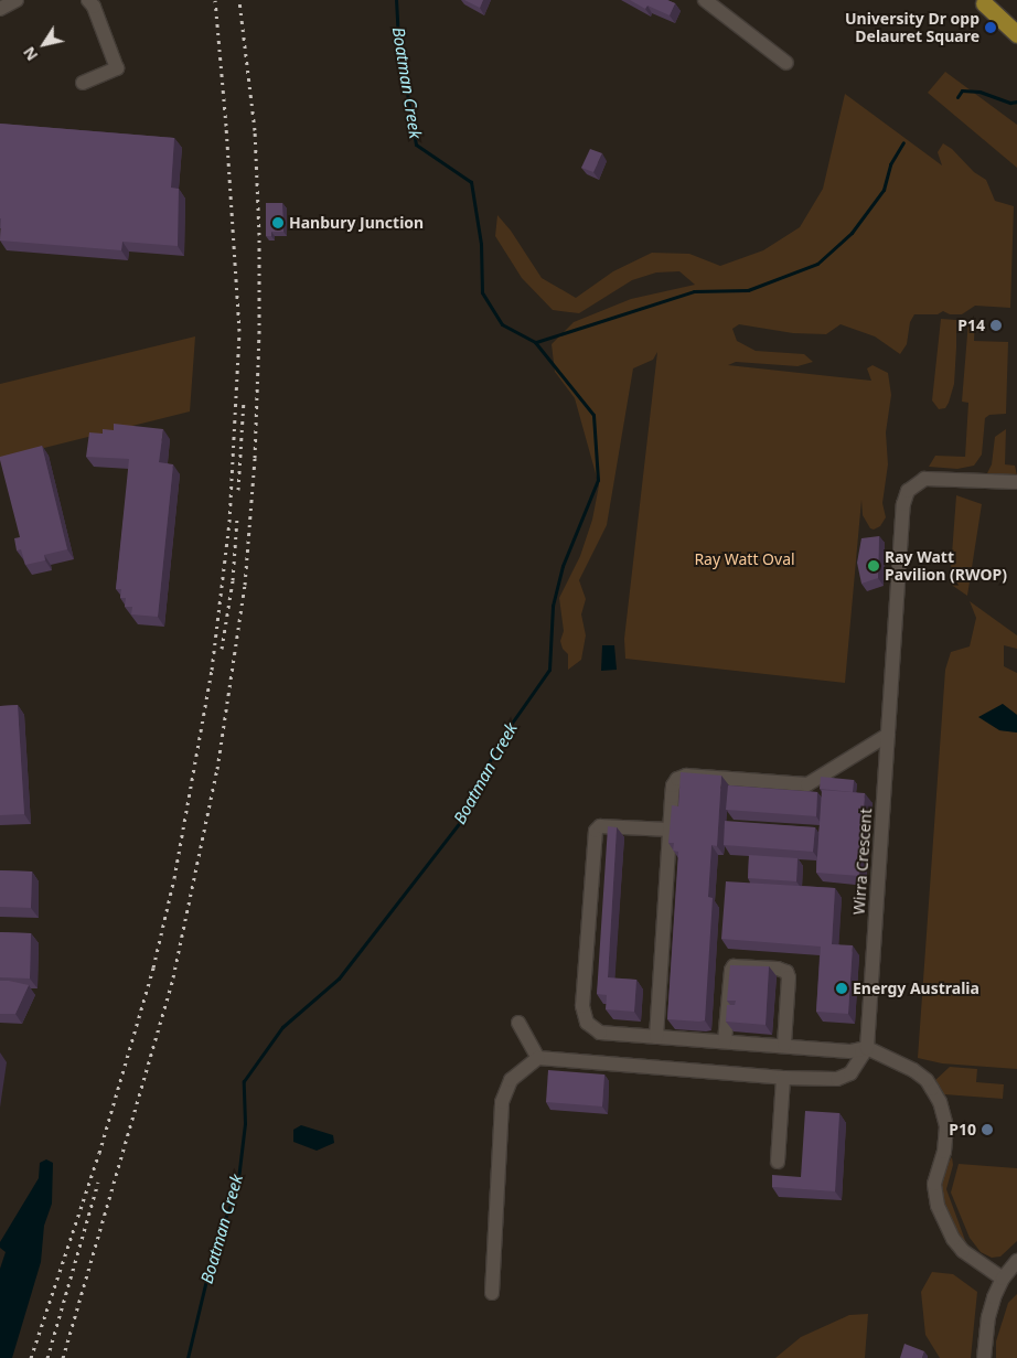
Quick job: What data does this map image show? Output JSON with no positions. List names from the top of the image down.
{
  "streets": {
    "street": ["Wirra Crescent"]
  },
  "water": ["Boatman Creek"],
  "parks": ["Ray Watt Oval"],
  "places": [
    "University Dr opp Delauret Square",
    "Hanbury Junction",
    "P14",
    "Ray Watt Pavilion (RWOP)",
    "Energy Australia",
    "P10"
  ],
  "north": "bottom left"
}
